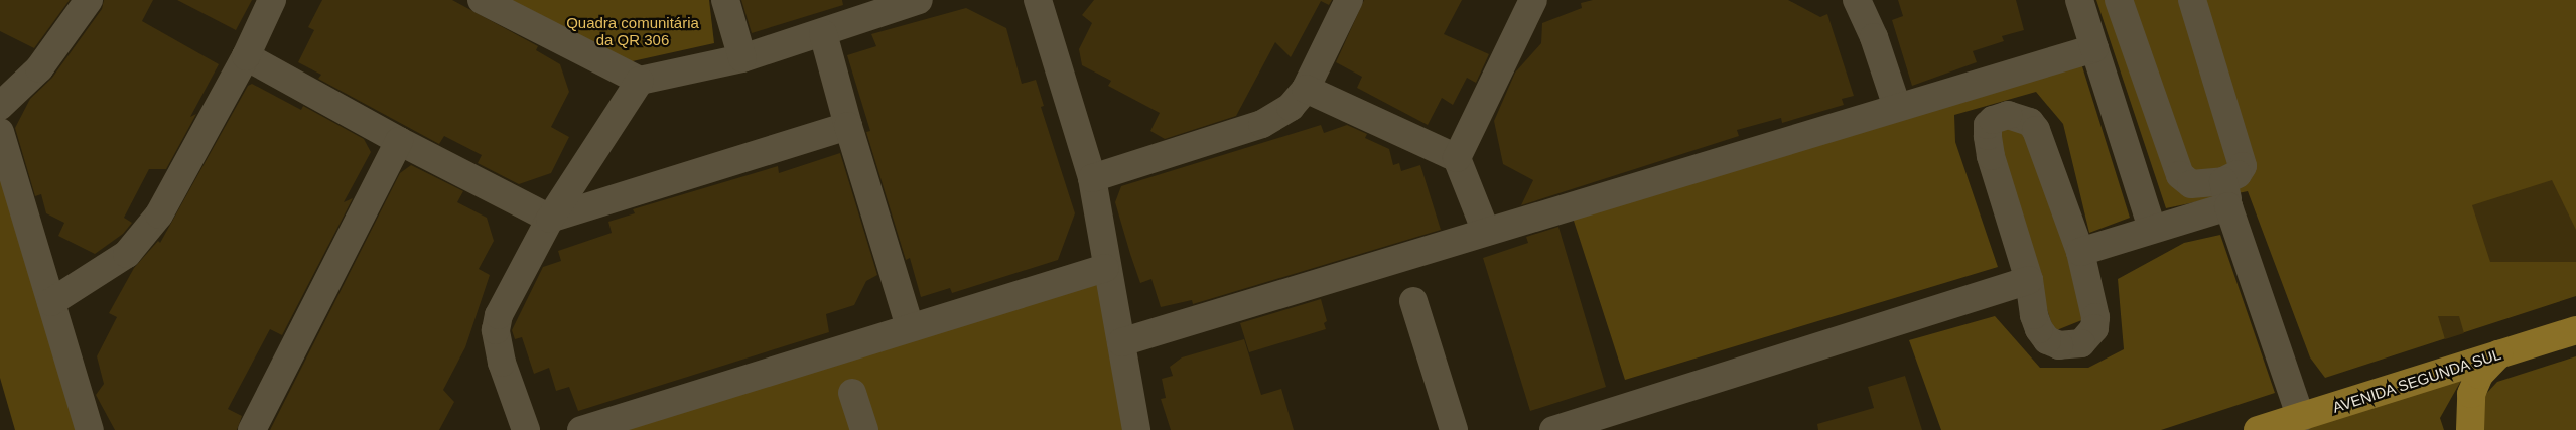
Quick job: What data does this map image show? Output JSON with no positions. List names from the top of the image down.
{
  "streets": {
    "main road": ["AVENIDA SEGUNDA SUL"]
  },
  "parks": ["Quadra comunitária da QR 306"]
}
